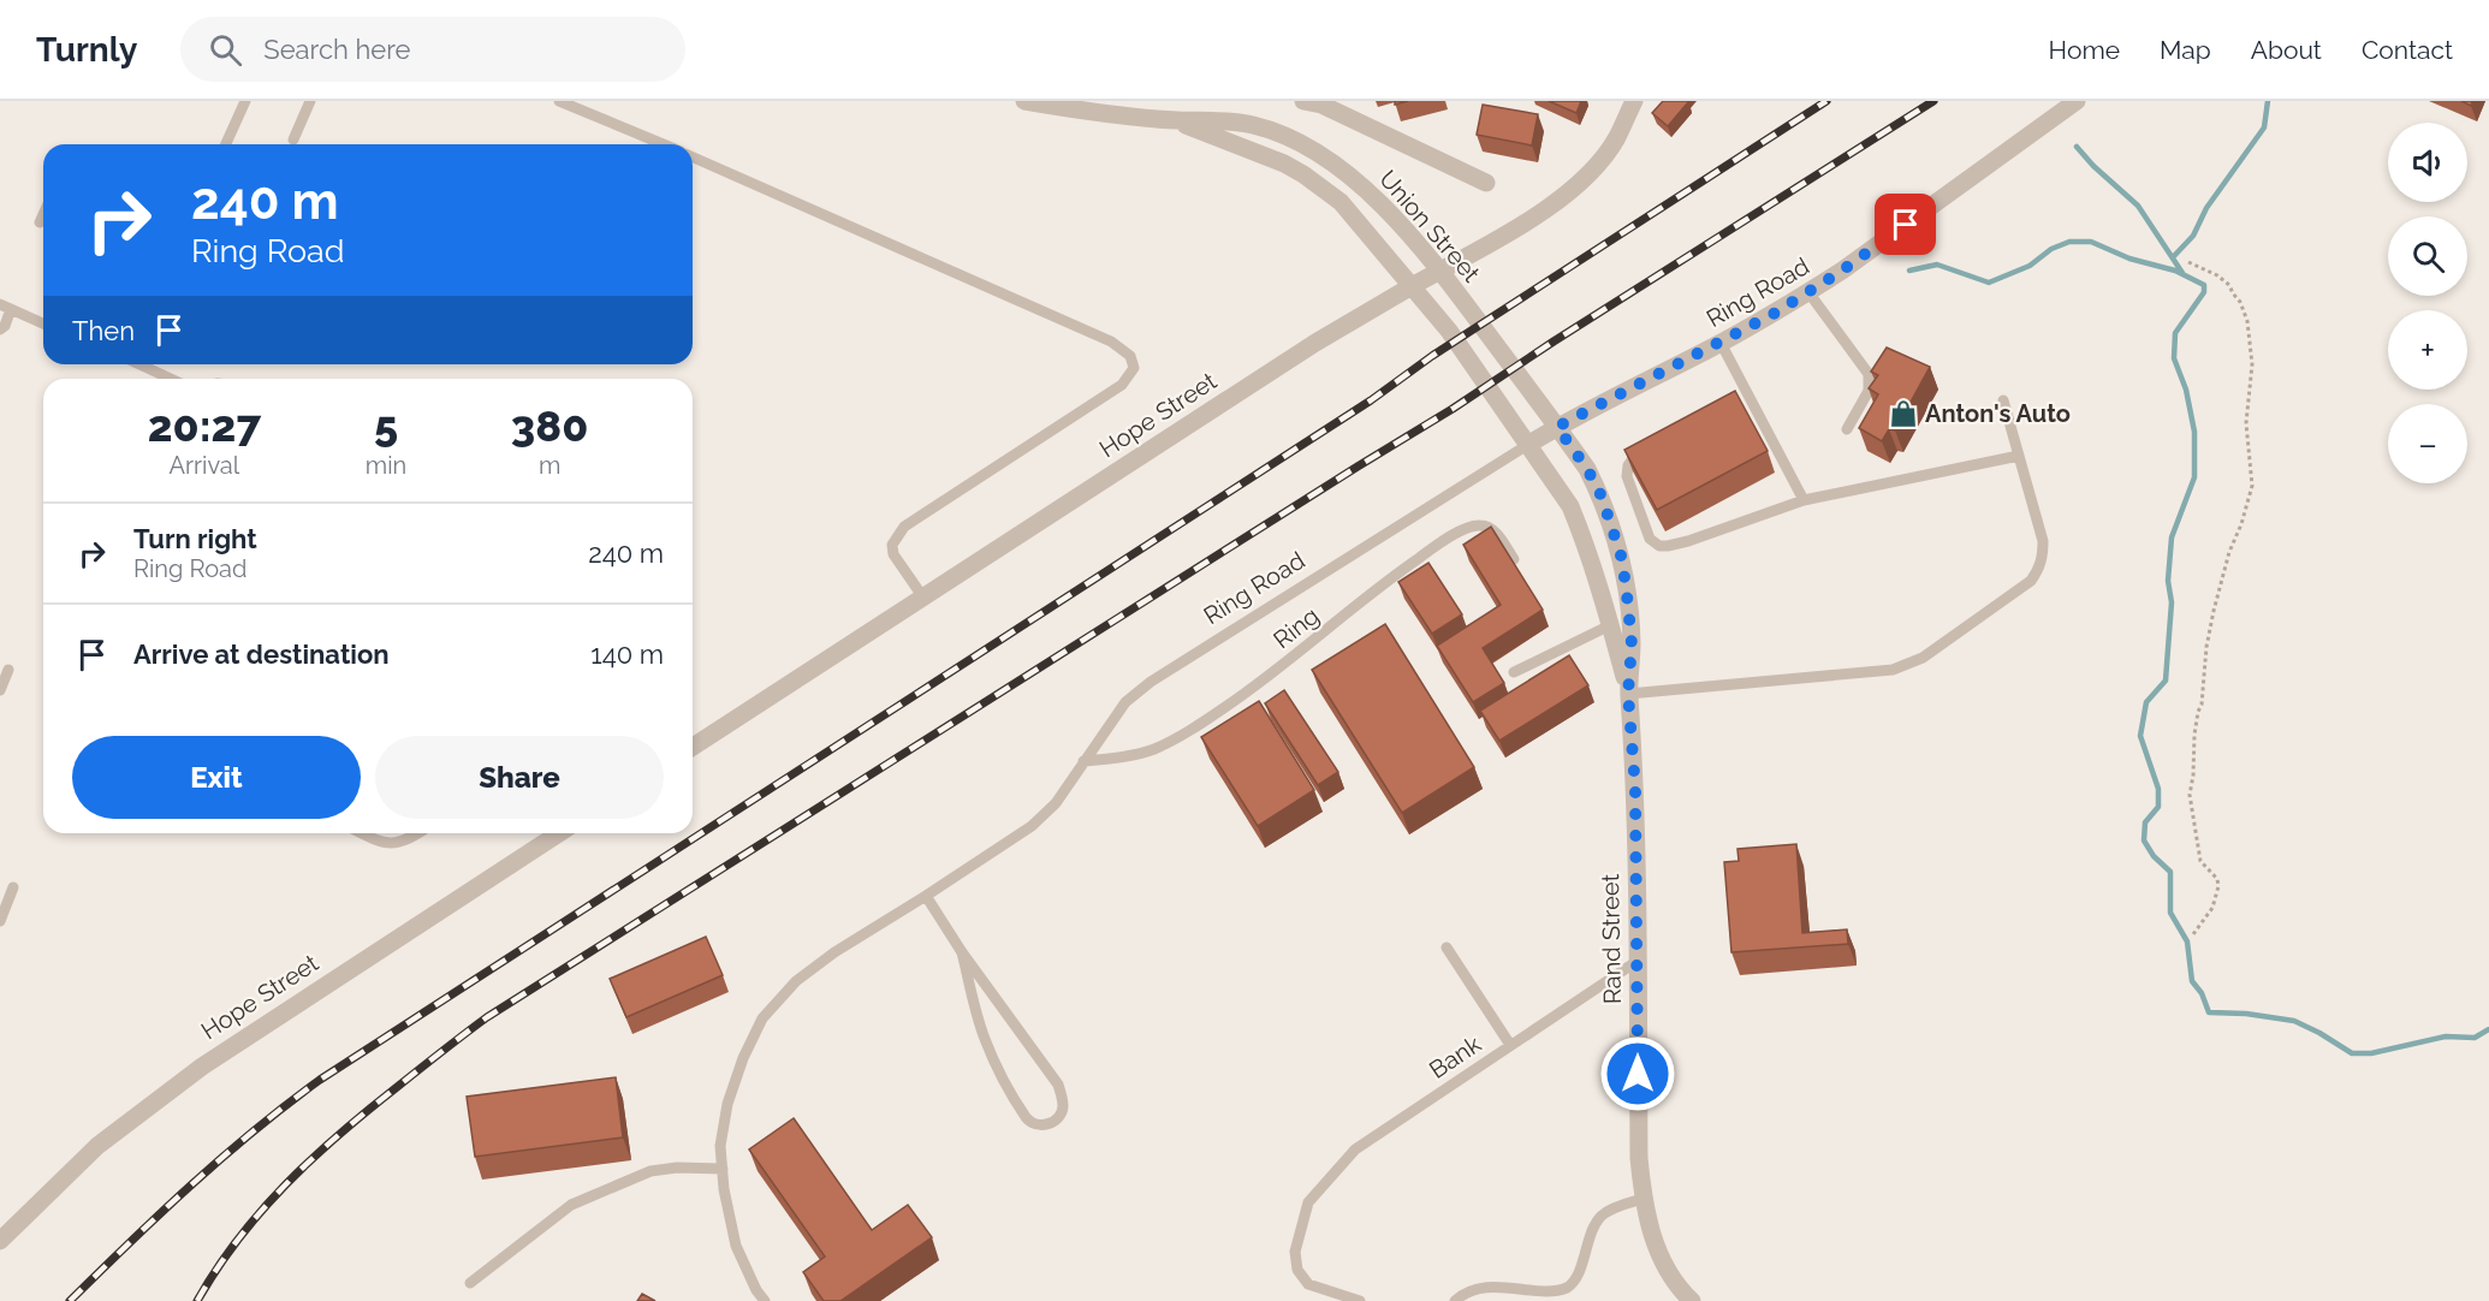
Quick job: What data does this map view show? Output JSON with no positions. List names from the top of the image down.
{
  "streets": {
    "street": [
      "Union Street",
      "Ring Road",
      "Hope Street",
      "Rand Street"
    ],
    "lane": ["Ring", "Bank"]
  },
  "crossings": [
    ["Union Street", "Ring Road"],
    ["Union Street", "Hope Street"],
    ["Union Street", "Rand Street"],
    ["Ring Road", "Ring"],
    ["Ring Road", "Rand Street"],
    ["Rand Street", "Bank"]
  ],
  "places": {
    "shop": ["Anton's Auto"]
  },
  "page": {
    "header": "Turnly",
    "search": "Search here",
    "nav": [
      "Home",
      "Map",
      "About",
      "Contact"
    ],
    "map_buttons": ["+", "−"],
    "turn": ["240 m", "Ring Road"],
    "then": "Then",
    "eta": [
      "20:27",
      "Arrival",
      "5",
      "min",
      "380",
      "m"
    ],
    "list": [
      {
        "name": "Turn right",
        "note": "Ring Road",
        "value": "240 m"
      },
      {
        "name": "Arrive at destination",
        "value": "140 m"
      }
    ],
    "buttons": ["Exit", "Share"]
  }
}
